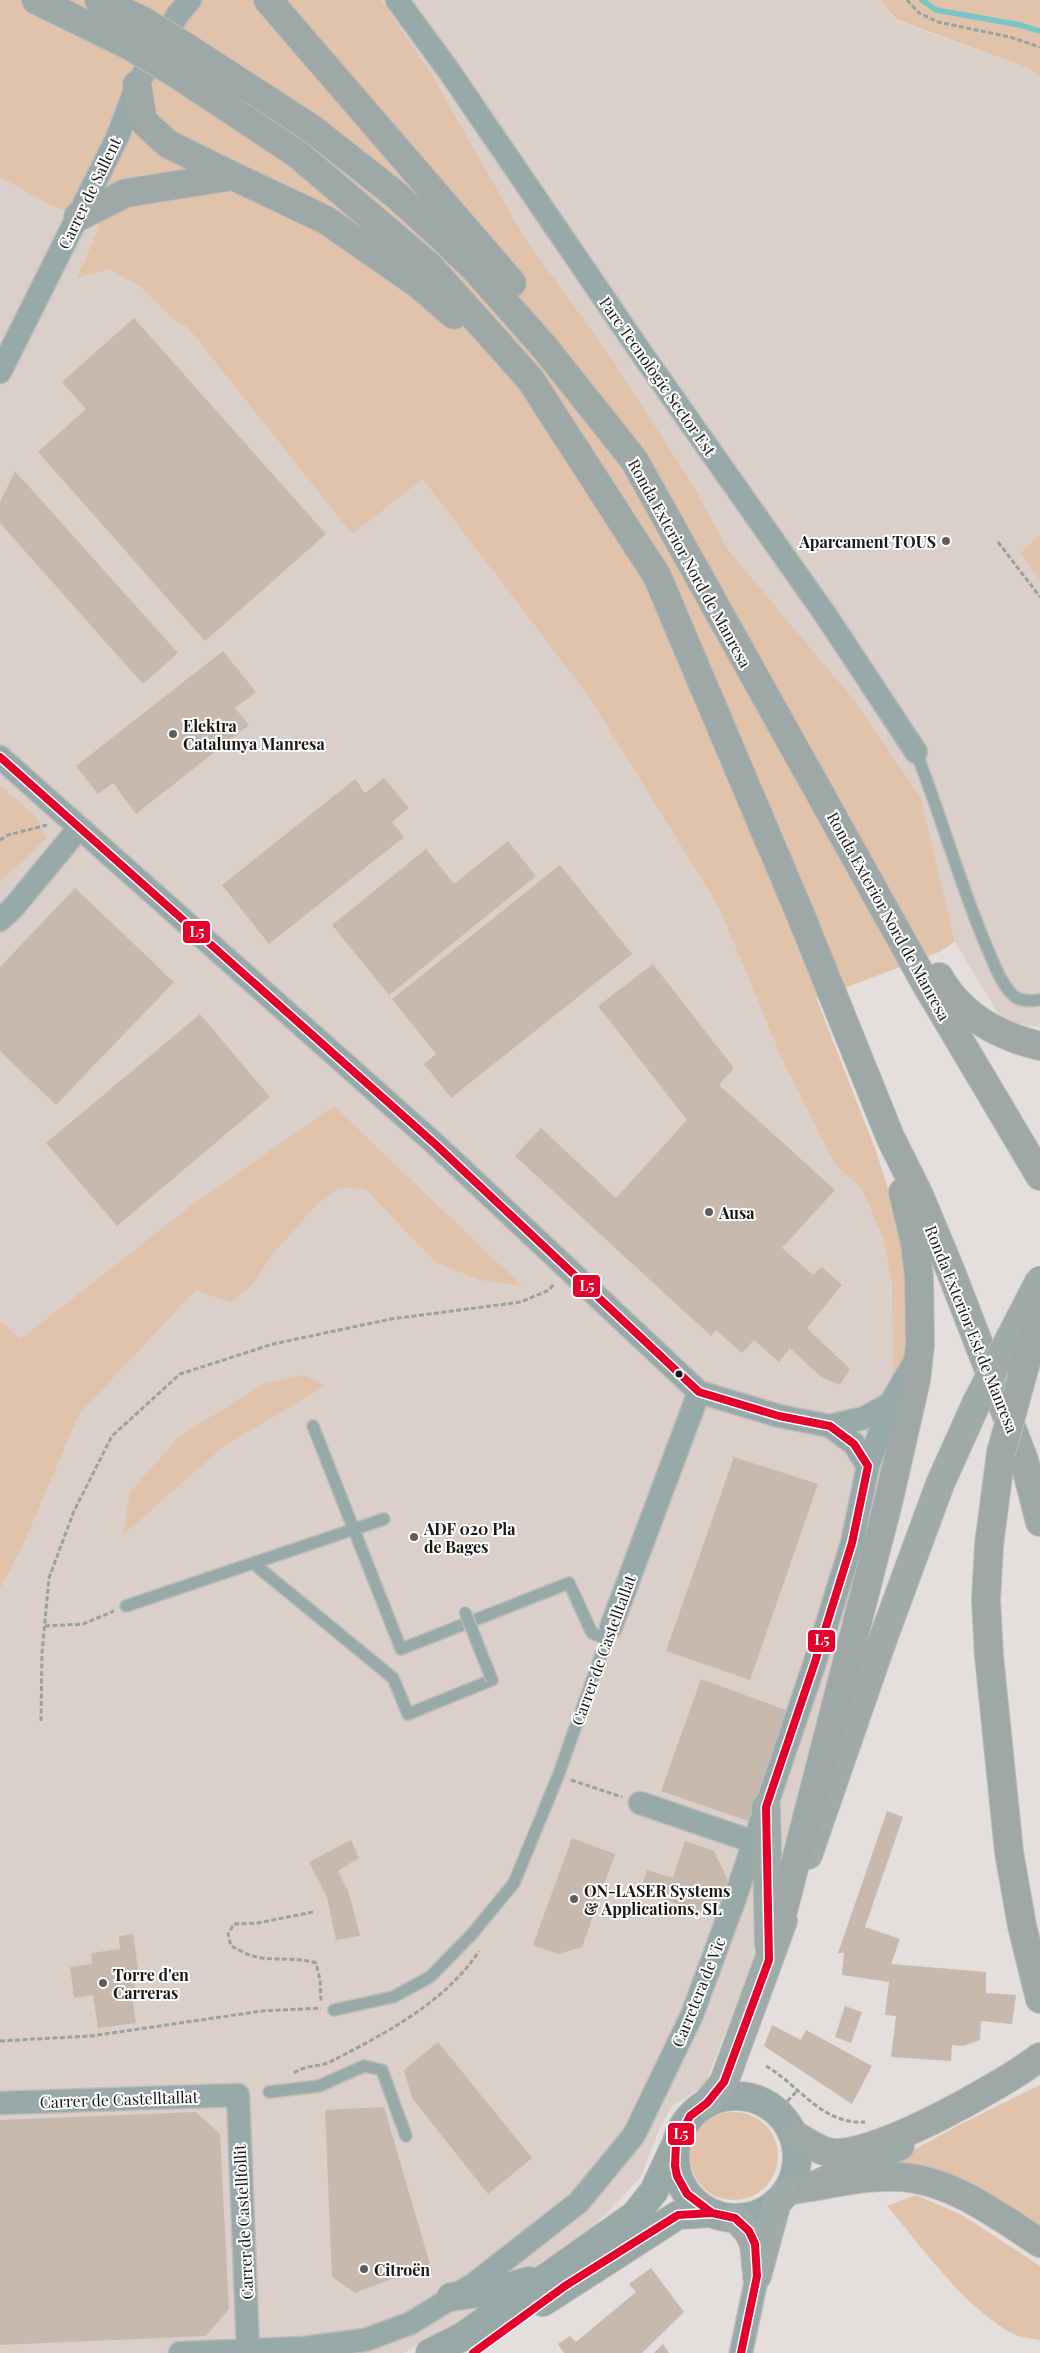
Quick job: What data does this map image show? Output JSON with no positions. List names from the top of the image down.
{
  "streets": {
    "highway": ["Ronda Exterior Nord de Manresa", "Ronda Exterior Est de Manresa"],
    "street": [
      "Carrer de Sallent",
      "Parc Tecnològic Sector Est",
      "Carrer de Castelltallat",
      "Carretera de Vic",
      "Carrer de Castellfollit"
    ]
  },
  "crossings": [
    ["Carrer de Castelltallat", "Carrer de Castellfollit"],
    ["Carretera de Vic", "Carrer de Castellfollit"]
  ],
  "places": [
    "Aparcament TOUS",
    "Elektra Catalunya Manresa",
    "Ausa",
    "ADF 020 Pla de Bages",
    "ON-LASER Systems & Applications, SL",
    "Torre d'en Carreras",
    "Citroën"
  ],
  "lines": ["transit line L5"]
}
